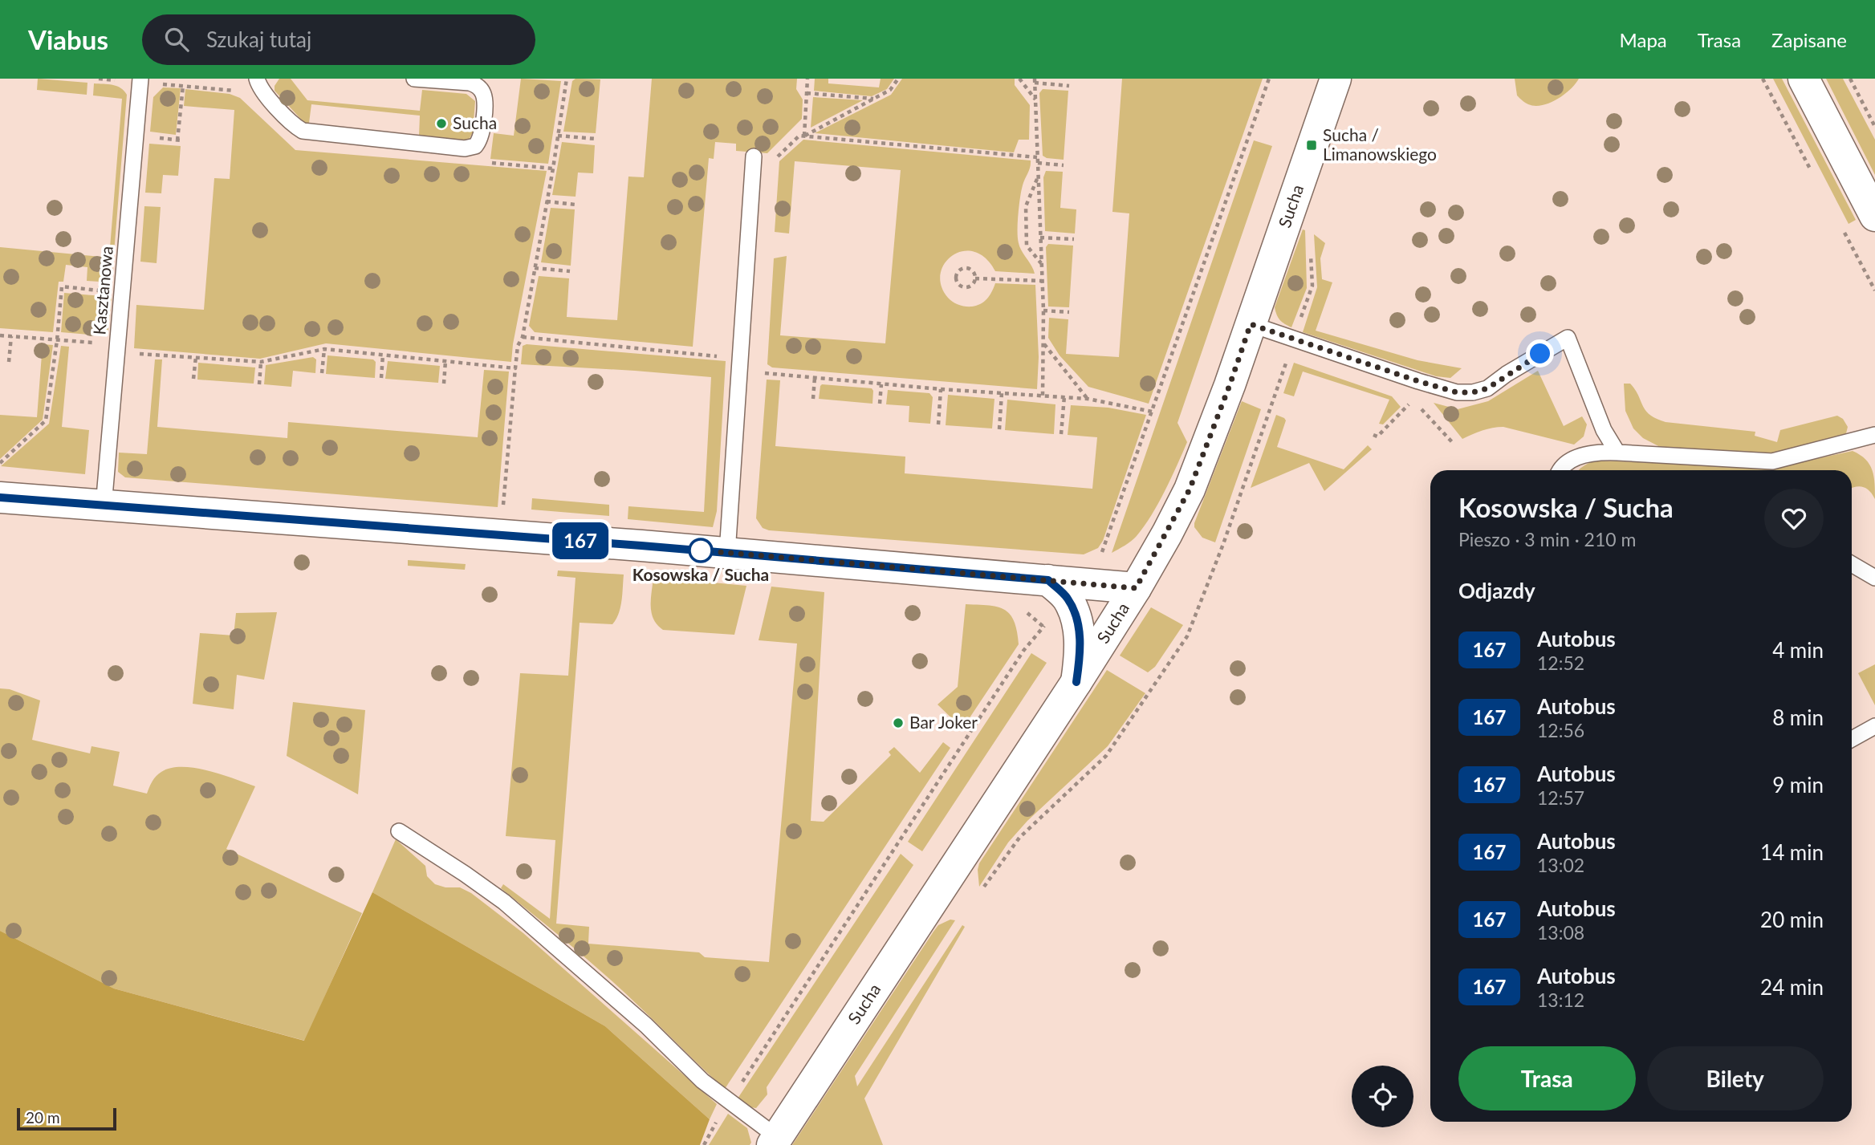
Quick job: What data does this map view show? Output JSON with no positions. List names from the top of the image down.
{
  "streets": {
    "street": ["Sucha"],
    "lane": ["Kasztanowa"]
  },
  "places": {
    "other": ["Sucha", "Kosowska / Sucha", "Bar Joker"],
    "transit": ["Sucha / Limanowskiego"]
  },
  "lines": ["bus line 167"],
  "scale_bar": "20 m",
  "page": {
    "header": "Viabus",
    "search": "Szukaj tutaj",
    "nav": ["Mapa", "Trasa", "Zapisane"],
    "on_map": "167",
    "heading": [
      ["Kosowska / Sucha", "Pieszo · 3 min · 210 m"],
      "Odjazdy"
    ],
    "list": [
      {
        "mark": "167",
        "name": "Autobus",
        "note": "12:52",
        "value": "4 min"
      },
      {
        "mark": "167",
        "name": "Autobus",
        "note": "12:56",
        "value": "8 min"
      },
      {
        "mark": "167",
        "name": "Autobus",
        "note": "12:57",
        "value": "9 min"
      },
      {
        "mark": "167",
        "name": "Autobus",
        "note": "13:02",
        "value": "14 min"
      },
      {
        "mark": "167",
        "name": "Autobus",
        "note": "13:08",
        "value": "20 min"
      },
      {
        "mark": "167",
        "name": "Autobus",
        "note": "13:12",
        "value": "24 min"
      }
    ],
    "buttons": ["Trasa", "Bilety"],
    "scale": "20 m"
  }
}
